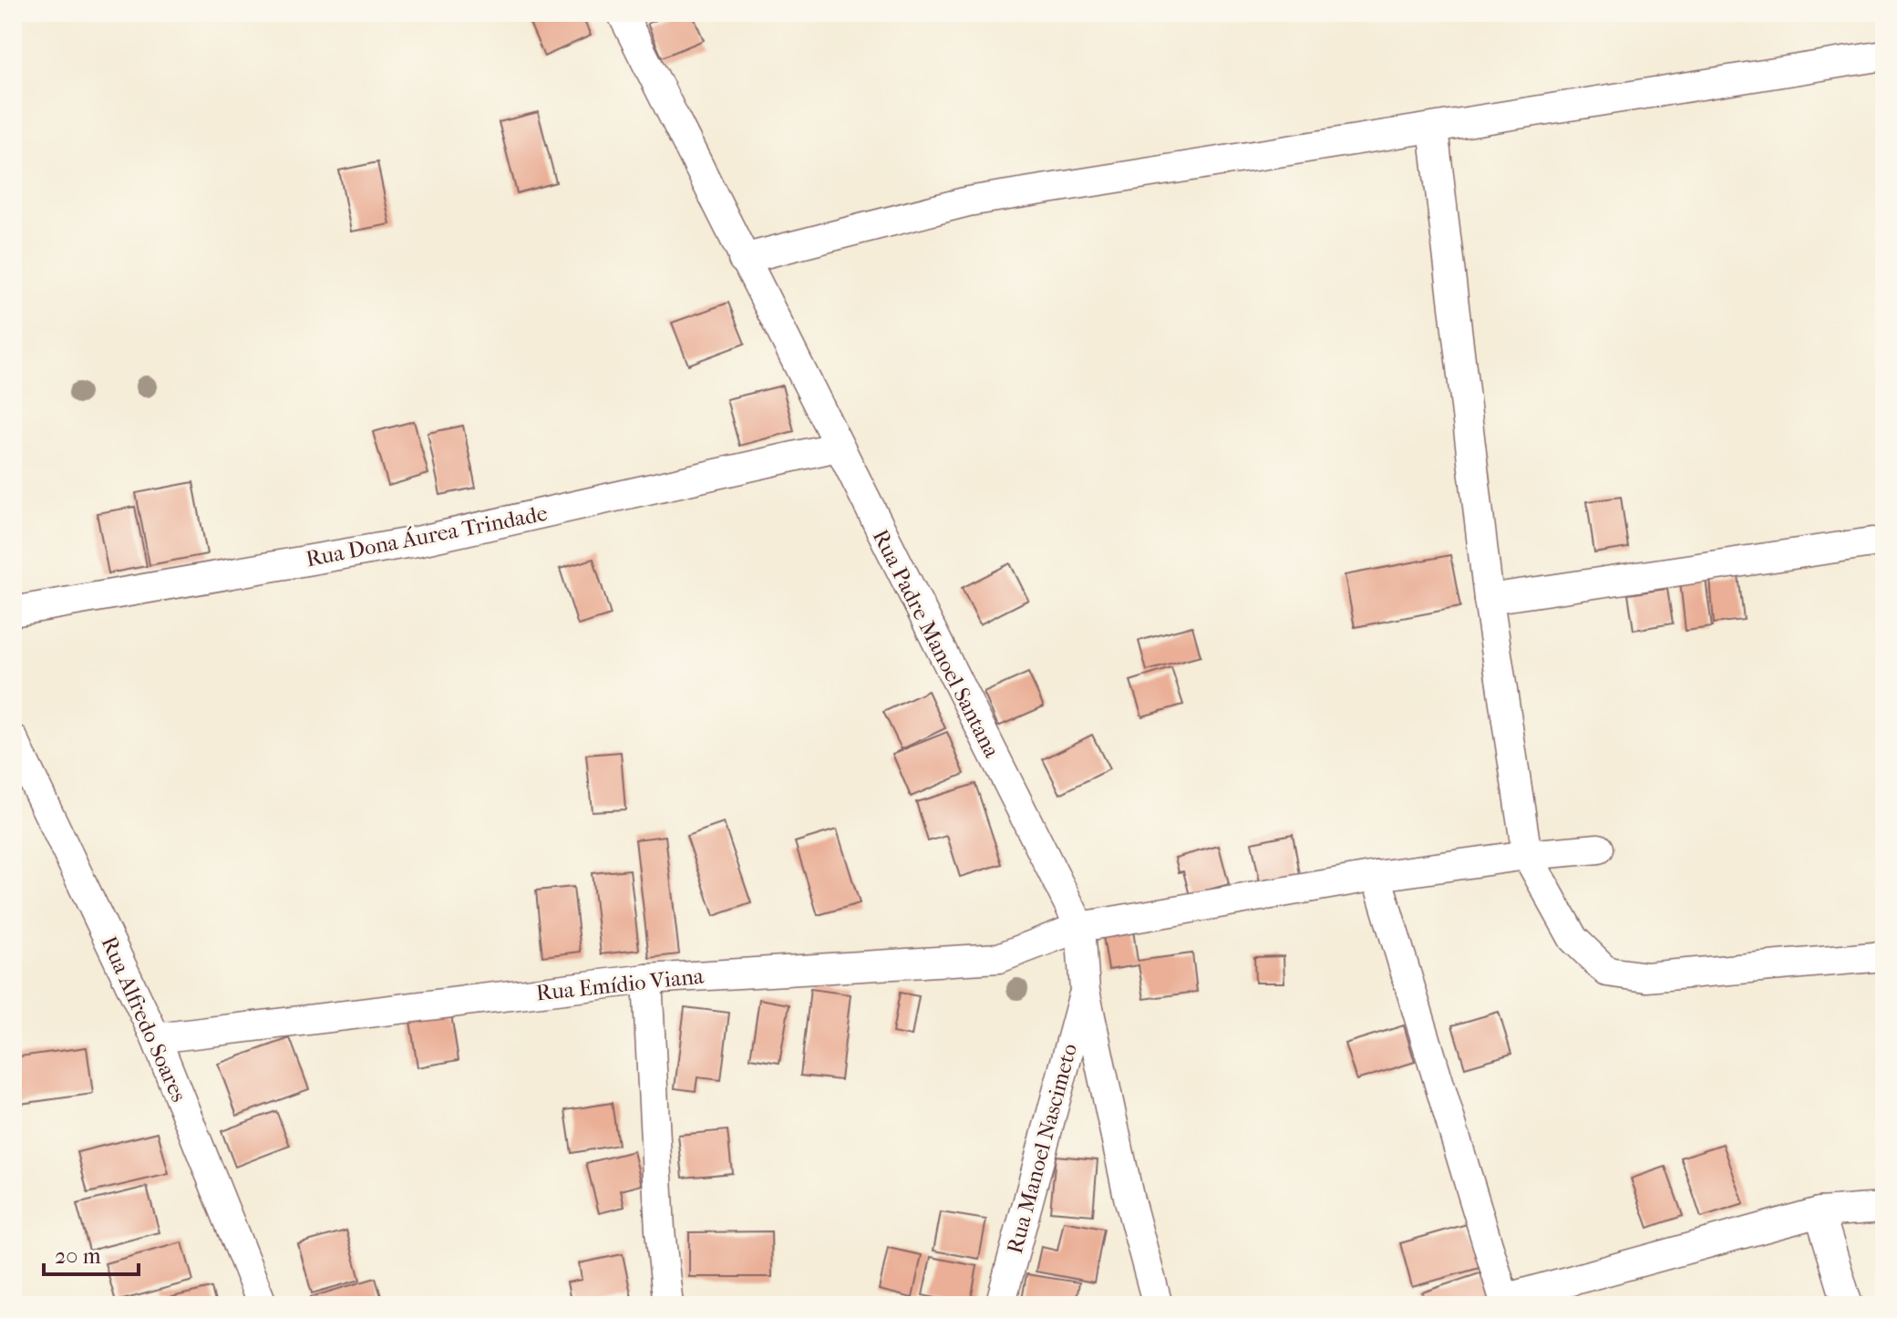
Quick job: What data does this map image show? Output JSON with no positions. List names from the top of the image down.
{
  "streets": {
    "street": [
      "Rua Dona Áurea Trindade",
      "Rua Padre Manoel Santana",
      "Rua Emídio Viana",
      "Rua Alfredo Soares",
      "Rua Manoel Nascimeto"
    ]
  },
  "crossings": [
    ["Rua Dona Áurea Trindade", "Rua Padre Manoel Santana"],
    ["Rua Padre Manoel Santana", "Rua Emídio Viana"],
    ["Rua Padre Manoel Santana", "Rua Manoel Nascimeto"],
    ["Rua Emídio Viana", "Rua Alfredo Soares"]
  ],
  "scale_bar": "20 m"
}
